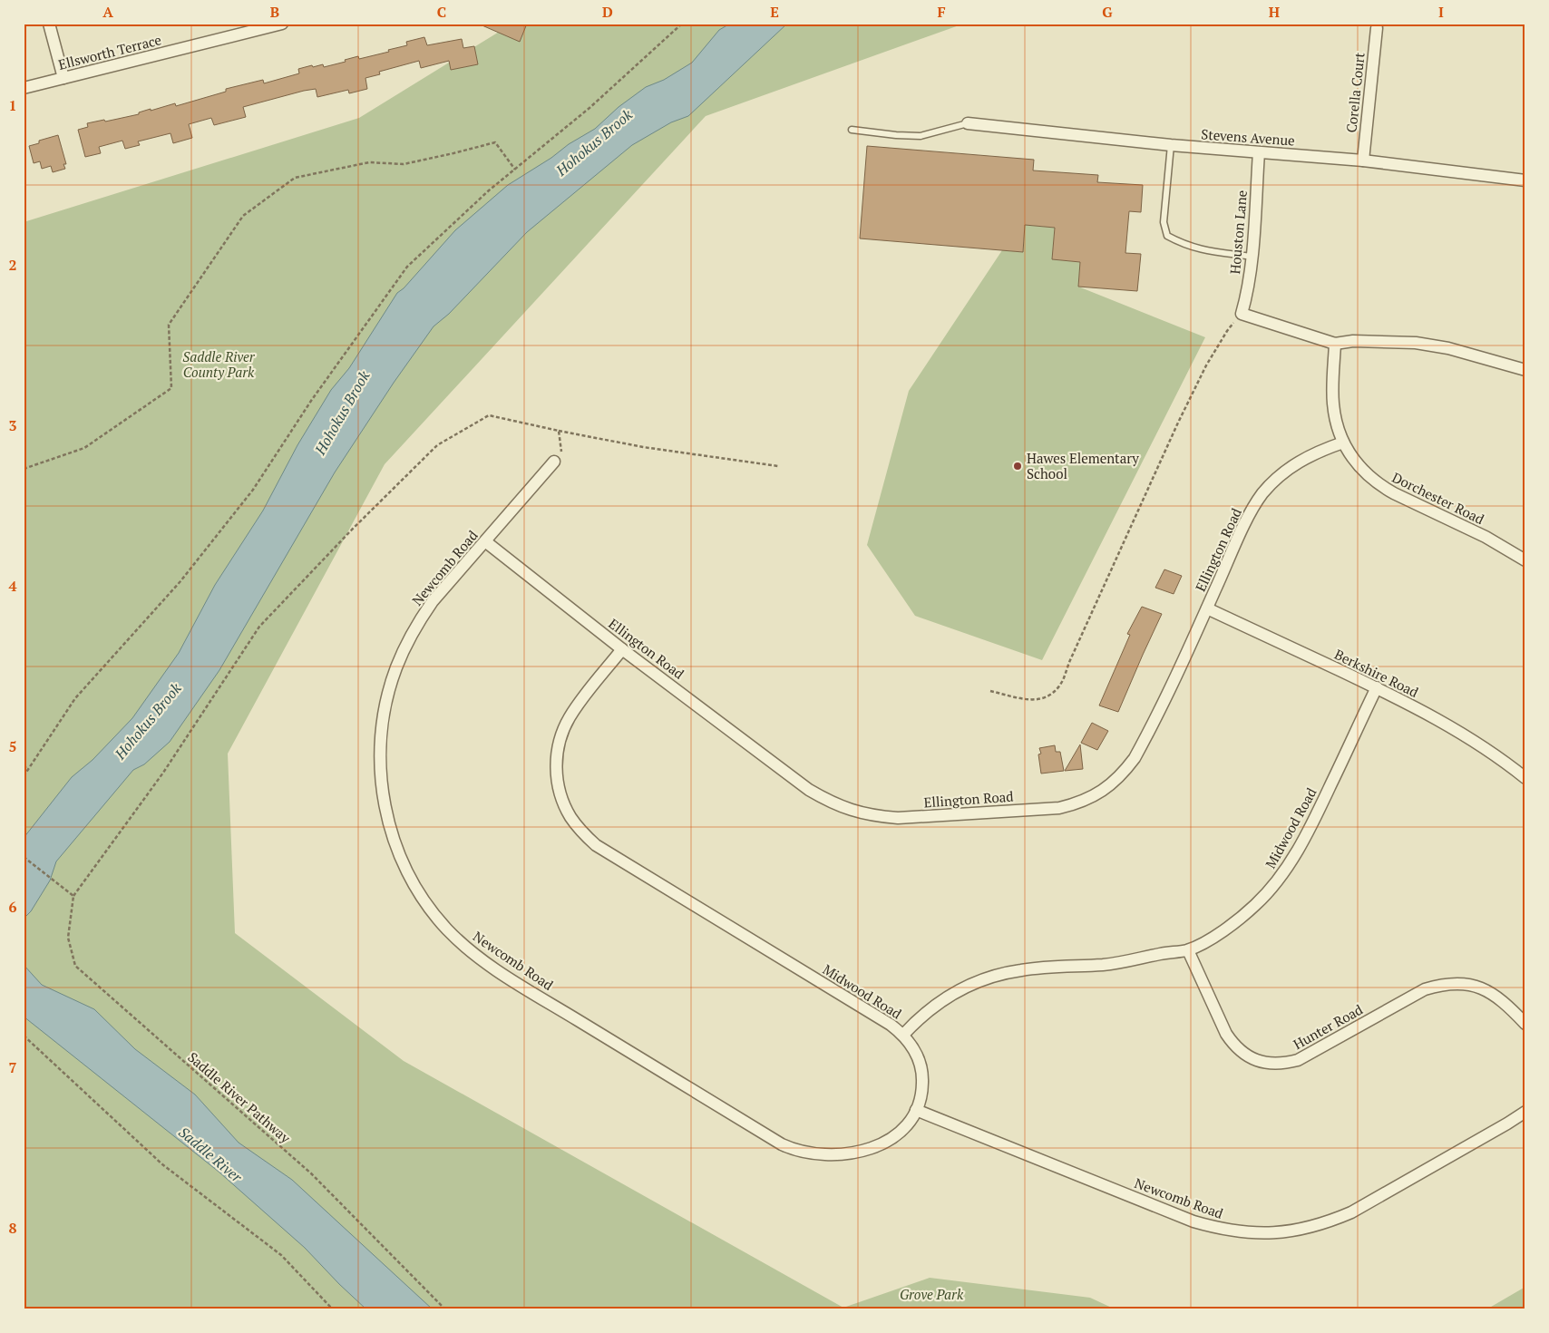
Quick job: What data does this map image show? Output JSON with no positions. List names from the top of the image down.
{
  "streets": {
    "street": [
      "Ellsworth Terrace",
      "Corella Court",
      "Stevens Avenue",
      "Houston Lane",
      "Dorchester Road",
      "Ellington Road",
      "Newcomb Road",
      "Berkshire Road",
      "Midwood Road",
      "Hunter Road"
    ],
    "path": ["Saddle River Pathway"]
  },
  "crossings": [
    ["Corella Court", "Stevens Avenue"],
    ["Stevens Avenue", "Houston Lane"],
    ["Dorchester Road", "Ellington Road"],
    ["Ellington Road", "Newcomb Road"],
    ["Ellington Road", "Berkshire Road"],
    ["Ellington Road", "Midwood Road"],
    ["Newcomb Road", "Midwood Road"],
    ["Berkshire Road", "Midwood Road"],
    ["Midwood Road", "Hunter Road"]
  ],
  "water": ["Hohokus Brook", "Saddle River"],
  "parks": ["Saddle River County Park", "Grove Park"],
  "places": ["Hawes Elementary School"],
  "grid": {
    "columns": [
      "A",
      "B",
      "C",
      "D",
      "E",
      "F",
      "G",
      "H",
      "I"
    ],
    "rows": [
      "1",
      "2",
      "3",
      "4",
      "5",
      "6",
      "7",
      "8"
    ]
  }
}
